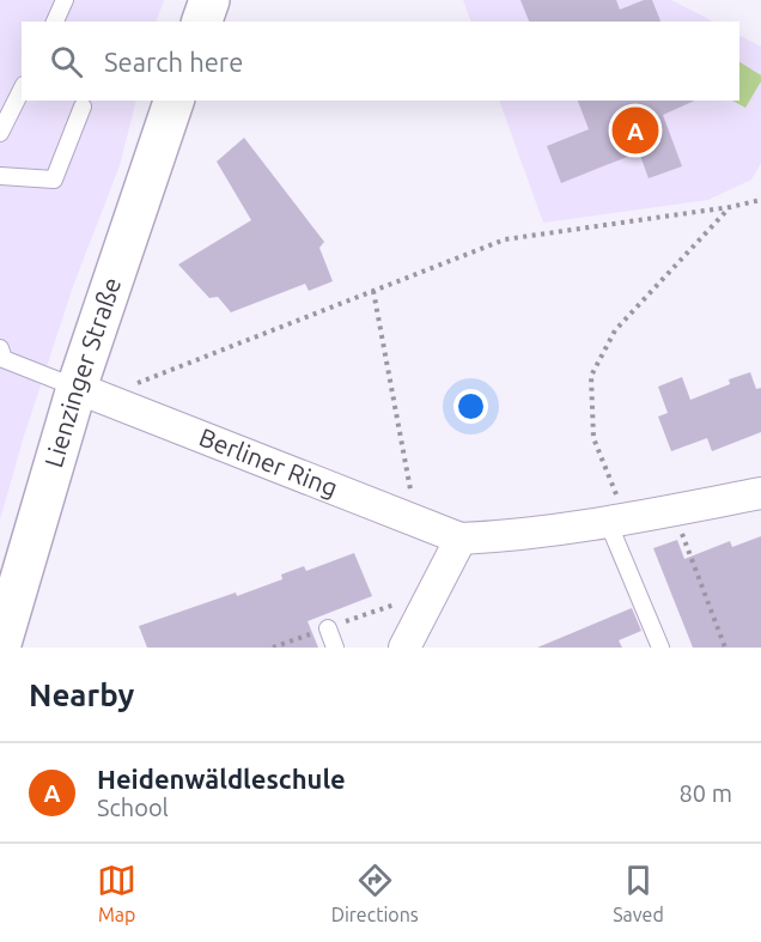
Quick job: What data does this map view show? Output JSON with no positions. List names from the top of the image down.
{
  "streets": {
    "street": ["Lienzinger Straße", "Berliner Ring"]
  },
  "crossings": [
    ["Lienzinger Straße", "Berliner Ring"]
  ],
  "page": {
    "search": "Search here",
    "pins": "A",
    "heading": "Nearby",
    "list": [
      {
        "mark": "A",
        "name": "Heidenwäldleschule",
        "note": "School",
        "value": "80 m"
      }
    ],
    "nav": ["Map", "Directions", "Saved"]
  }
}
